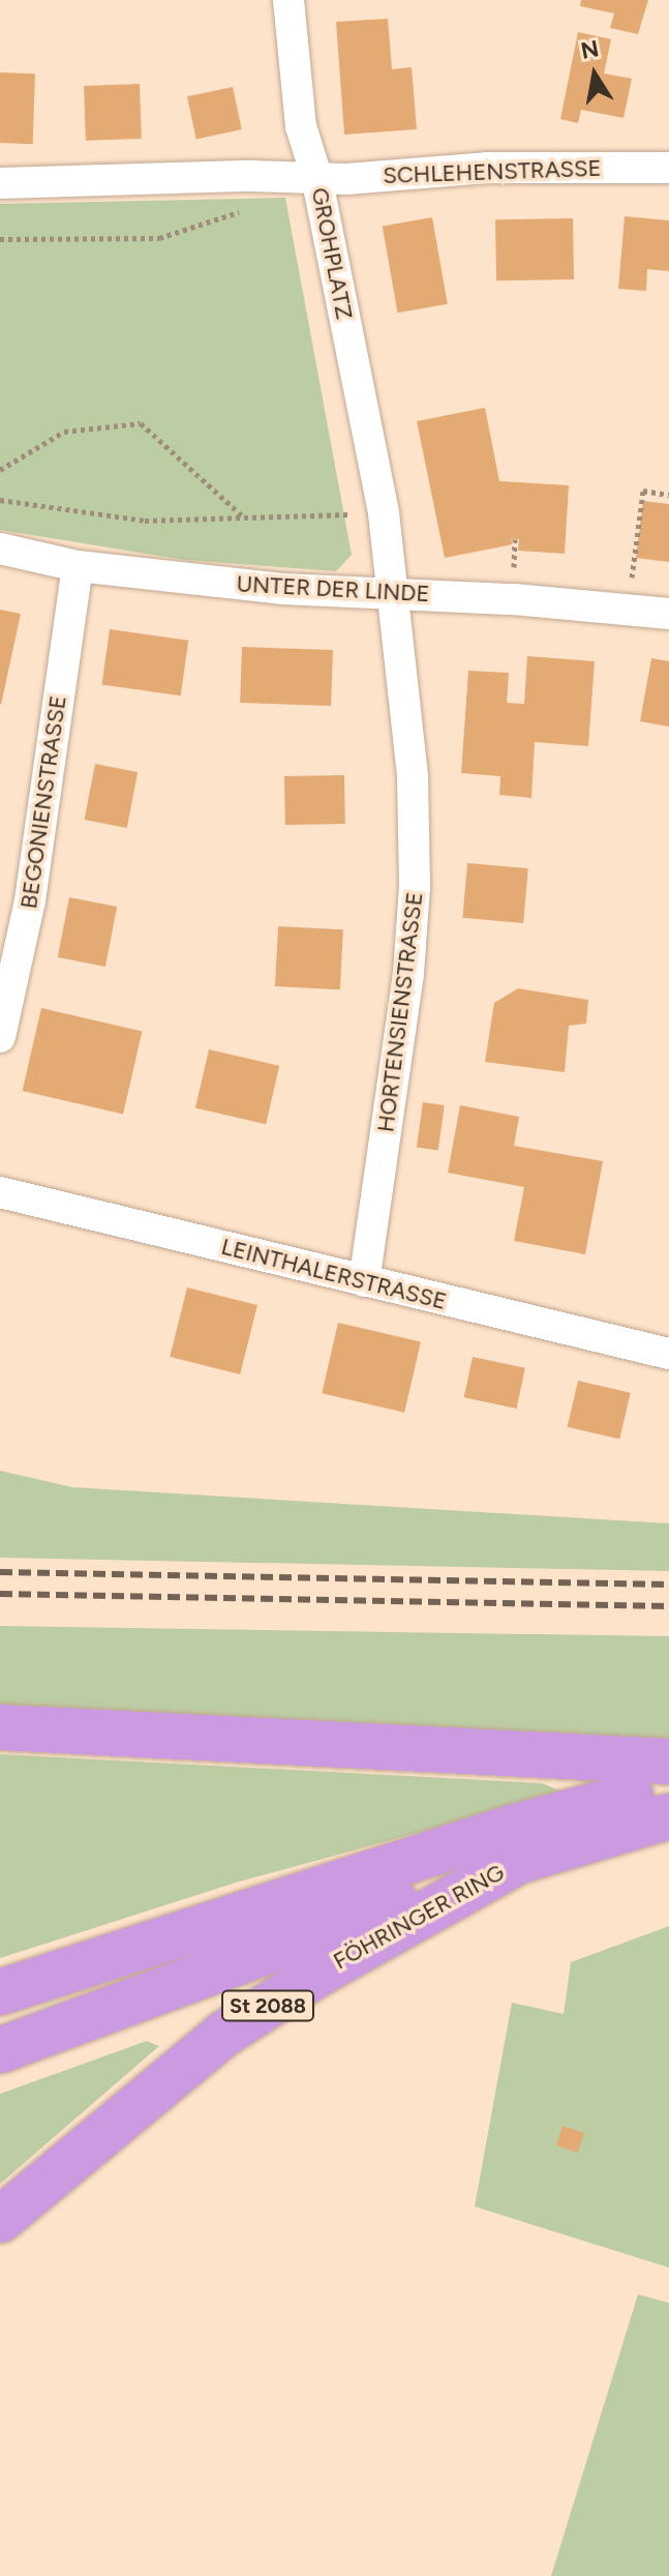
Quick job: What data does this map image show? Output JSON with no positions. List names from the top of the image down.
{
  "streets": {
    "highway": ["FÖHRINGER RING", "St 2088"],
    "street": [
      "SCHLEHENSTRASSE",
      "GROHPLATZ",
      "UNTER DER LINDE",
      "BEGONIENSTRASSE",
      "HORTENSIENSTRASSE",
      "LEINTHALERSTRASSE"
    ]
  },
  "crossings": [
    ["SCHLEHENSTRASSE", "GROHPLATZ"],
    ["GROHPLATZ", "UNTER DER LINDE"],
    ["GROHPLATZ", "HORTENSIENSTRASSE"],
    ["UNTER DER LINDE", "BEGONIENSTRASSE"],
    ["UNTER DER LINDE", "HORTENSIENSTRASSE"],
    ["HORTENSIENSTRASSE", "LEINTHALERSTRASSE"]
  ],
  "north": "top"
}
